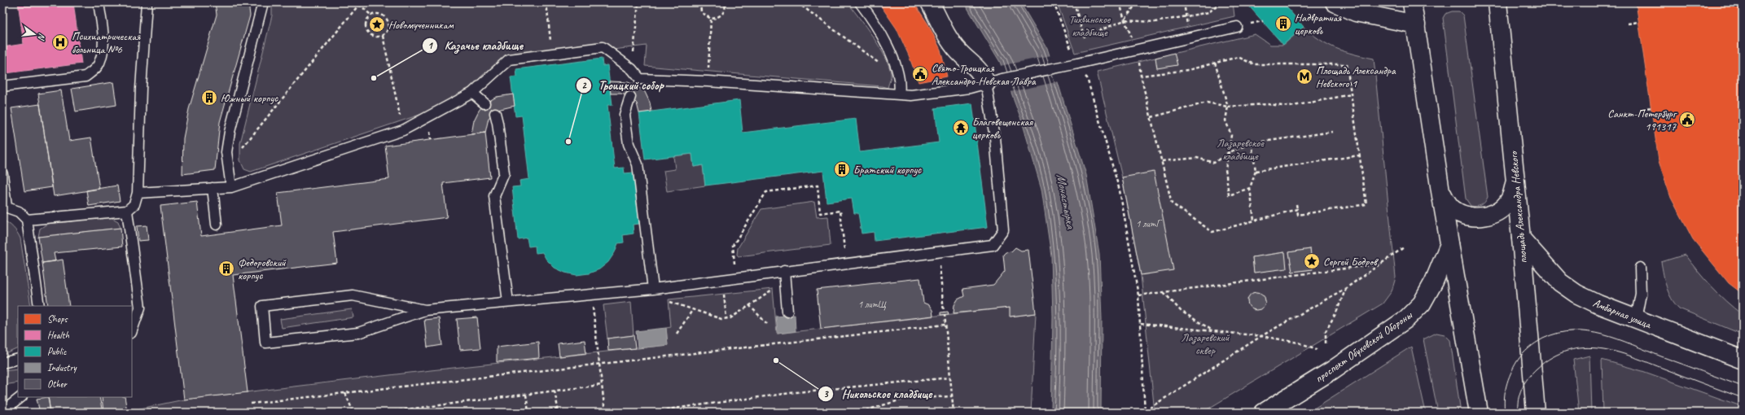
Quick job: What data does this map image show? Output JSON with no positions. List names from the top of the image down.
{
  "streets": {
    "main road": ["площадь Александра Невского", "Амбарная улица", "проспект Обуховской Обороны"]
  },
  "crossings": [
    ["площадь Александра Невского", "Амбарная улица"]
  ],
  "water": ["Монастырка"],
  "parks": ["Тихвинское кладбище", "Лазаревское кладбище", "Лазаревский сквер"],
  "places": {
    "building": [
      "Надвратная церковь",
      "Южный корпус",
      "Братский корпус",
      "Федоровский корпус"
    ],
    "place": ["Новомученникам", "Сергей Бодров"],
    "hospital": ["Психиатрическая больница №6"],
    "public building": ["Свято-Троицкая Александро-Невская Лавра", "Санкт-Петербург 191317"],
    "metro station": ["Площадь Александра Невского 1"],
    "other": ["Казачье кладбище", "Троицкий собор", "Никольское кладбище"],
    "temple": ["Благовещенская церковь"]
  },
  "house_numbers": ["1 литГ", "1 литЩ"],
  "legend": [
    "Shops",
    "Health",
    "Public",
    "Industry",
    "Other"
  ],
  "north": "right"
}
